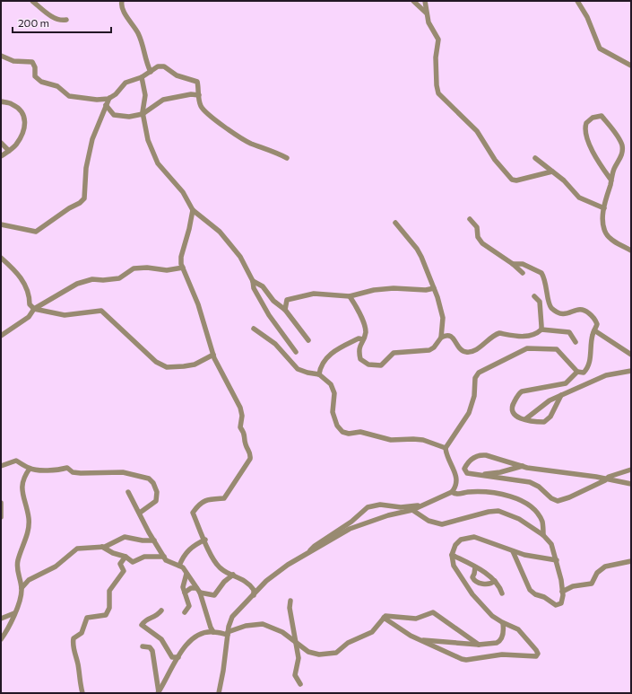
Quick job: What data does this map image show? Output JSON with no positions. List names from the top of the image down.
{
  "scale_bar": "200 m"
}
